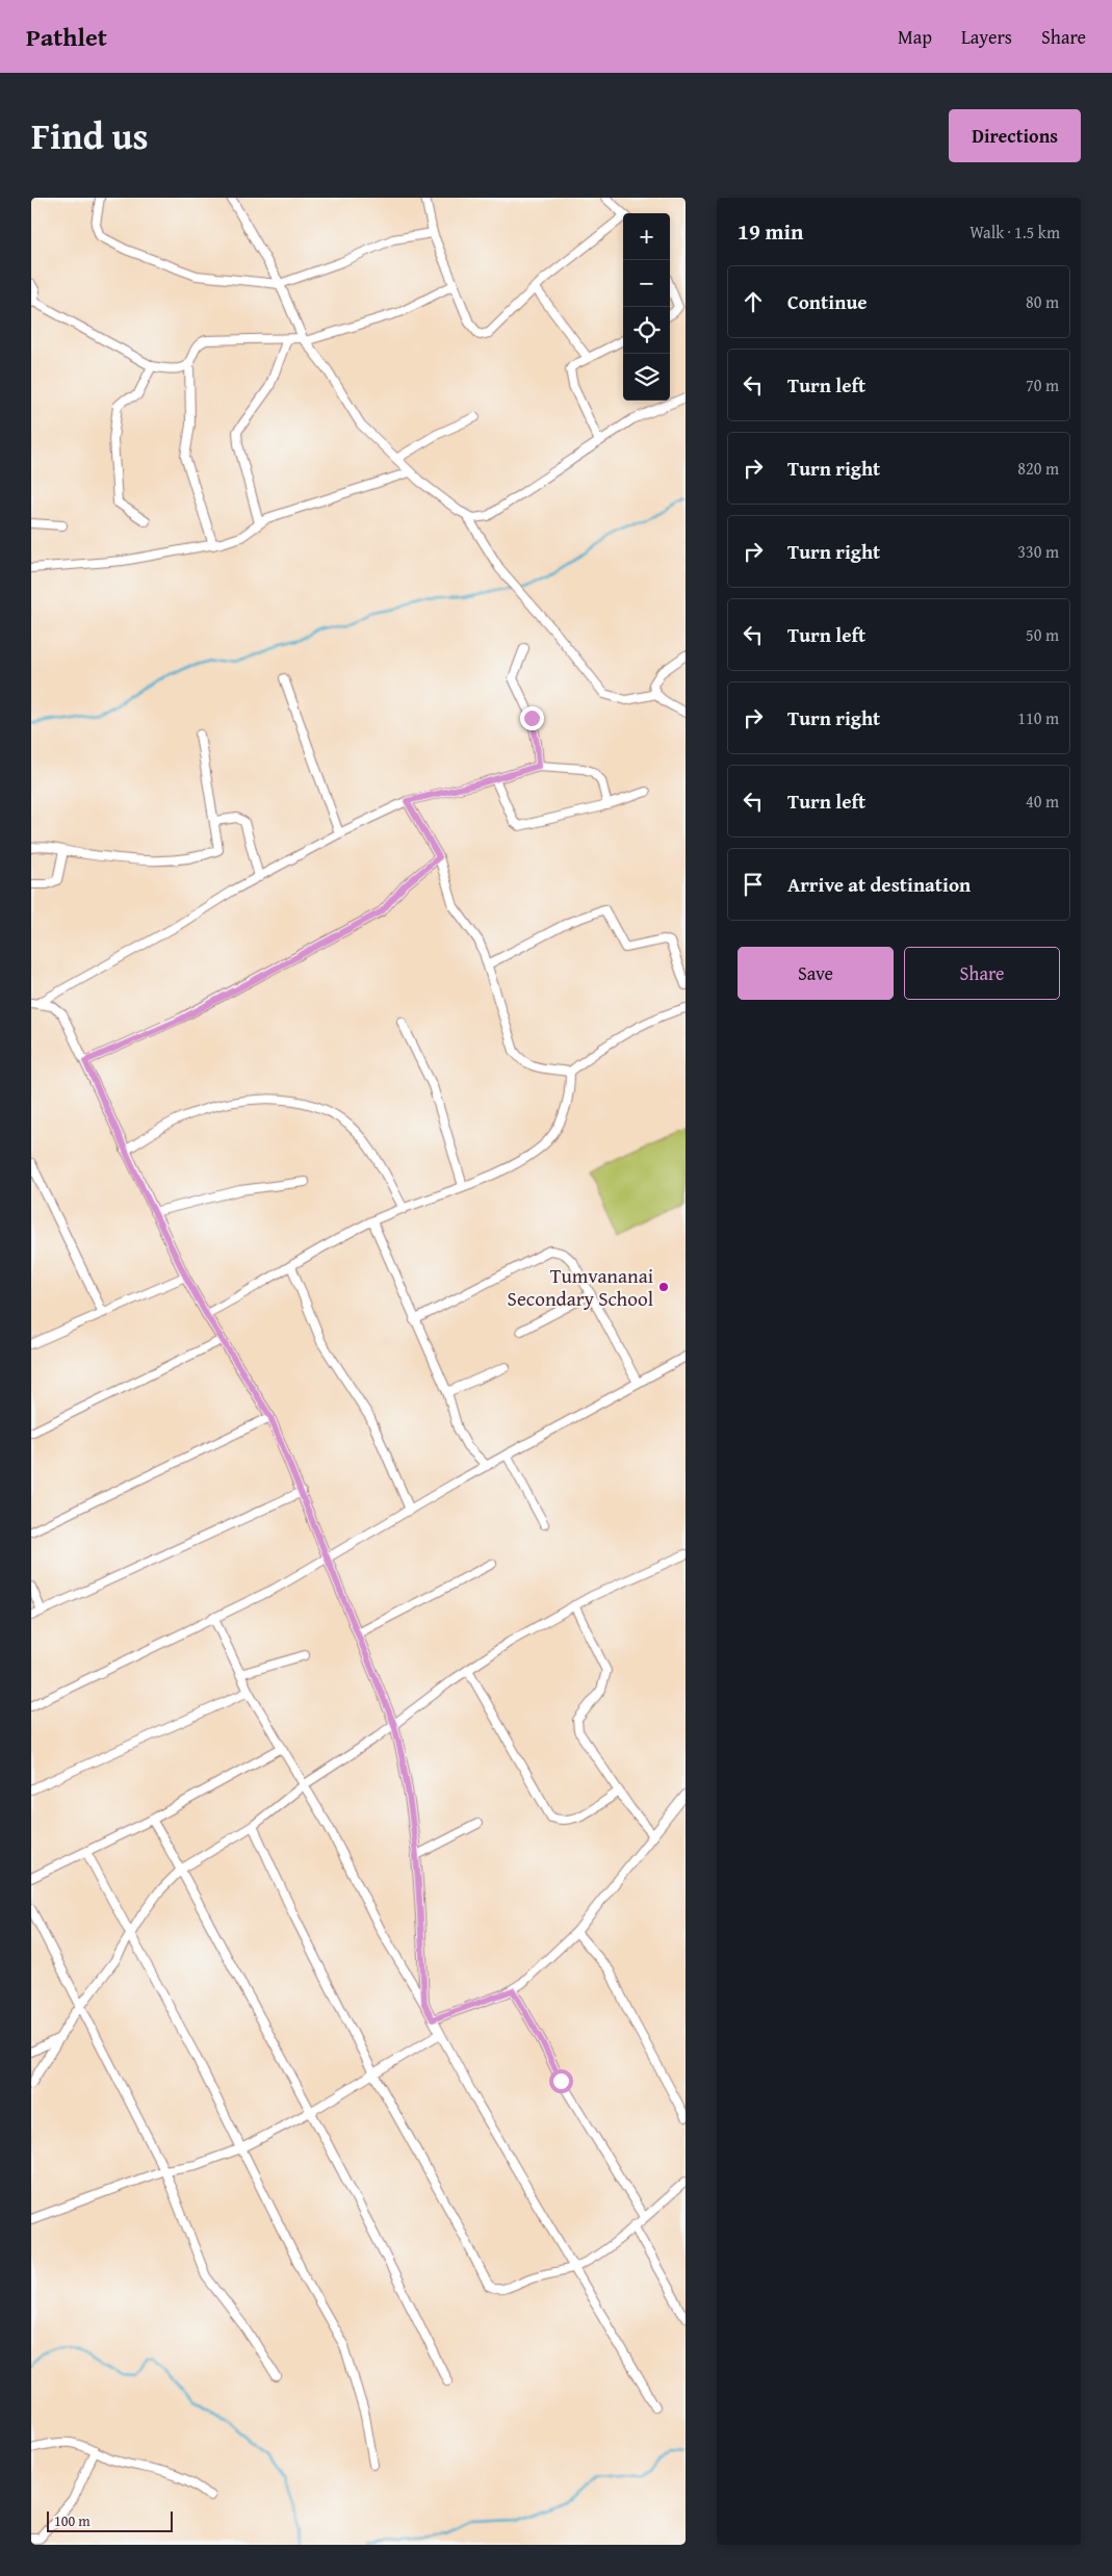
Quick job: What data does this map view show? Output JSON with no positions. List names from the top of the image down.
{
  "places": ["Tumvananai Secondary School"],
  "scale_bar": "100 m",
  "page": {
    "header": "Pathlet",
    "nav": ["Map", "Layers", "Share"],
    "title": "Find us",
    "buttons": [
      "Directions",
      ["Save", "Share"]
    ],
    "heading": ["19 min", "Walk · 1.5 km"],
    "map_buttons": ["+", "−"],
    "list": [
      ["Continue", "80 m"],
      ["Turn left", "70 m"],
      ["Turn right", "820 m"],
      ["Turn right", "330 m"],
      ["Turn left", "50 m"],
      ["Turn right", "110 m"],
      ["Turn left", "40 m"],
      "Arrive at destination"
    ],
    "scale": "100 m"
  }
}
